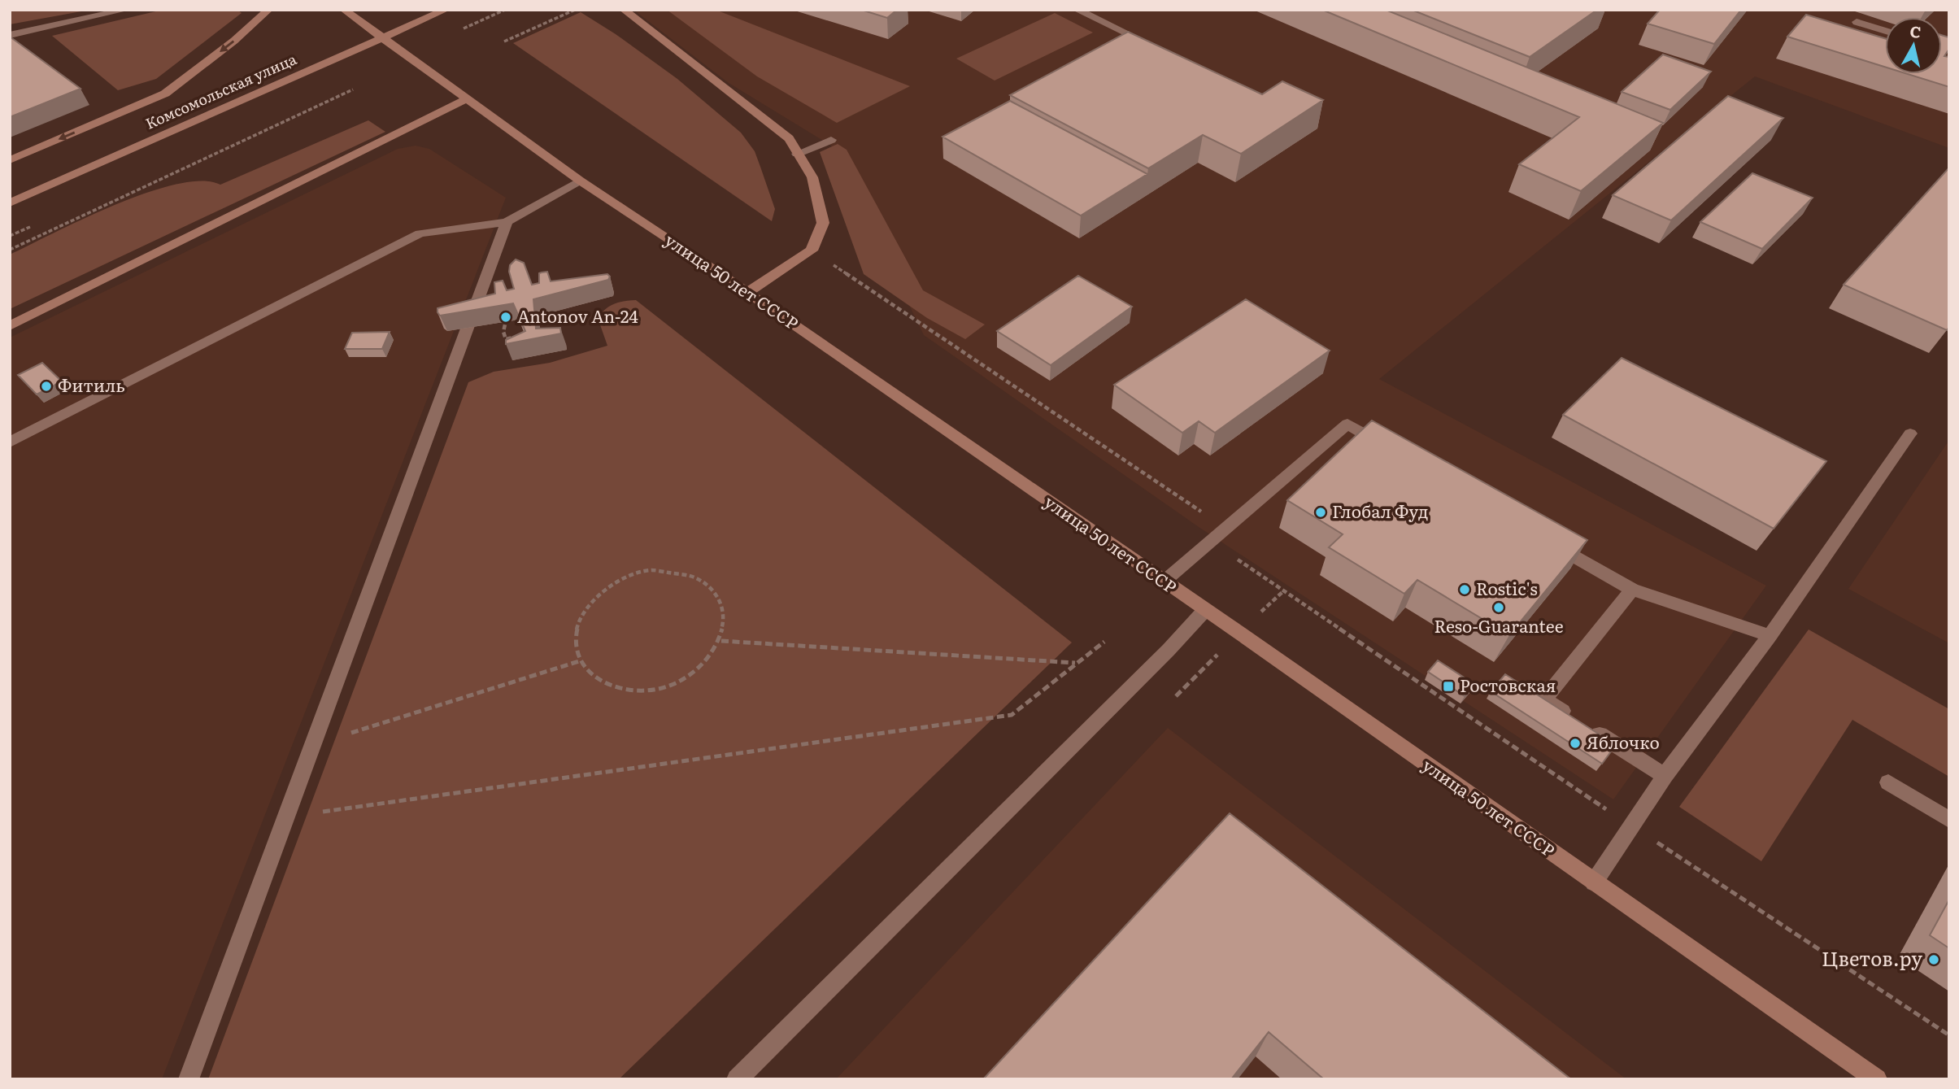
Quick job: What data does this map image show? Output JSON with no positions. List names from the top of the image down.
{
  "streets": {
    "main road": ["Комсомольская улица", "улица 50 лет СССР"]
  },
  "places": {
    "other": [
      "Antonov An-24",
      "Фитиль",
      "Глобал Фуд",
      "Rostic's",
      "Reso-Guarantee",
      "Яблочко",
      "Цветов.ру"
    ],
    "transit": ["Ростовская"]
  },
  "north": "top"
}
